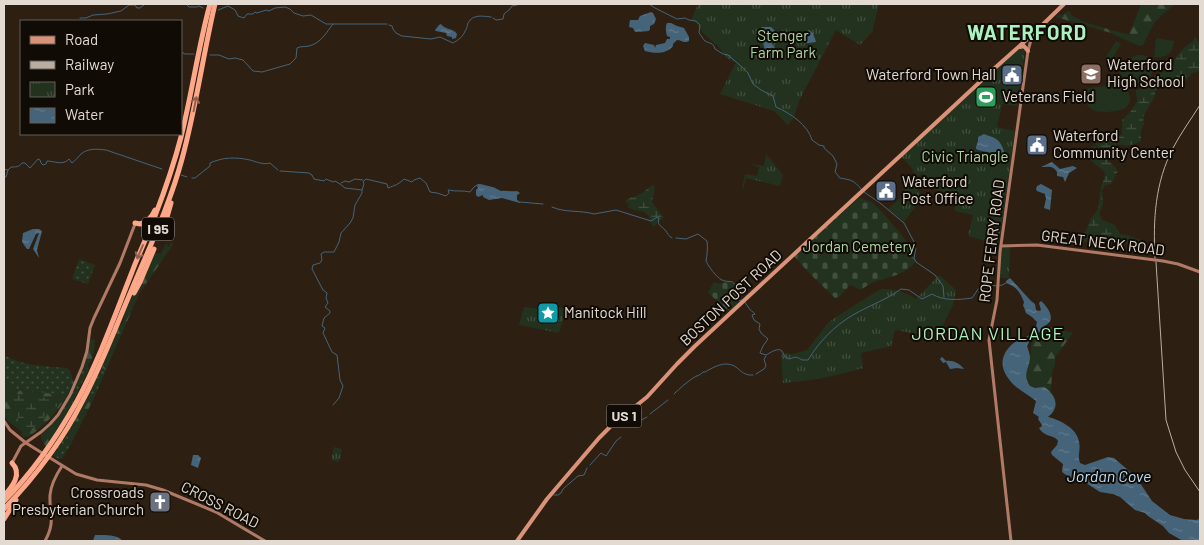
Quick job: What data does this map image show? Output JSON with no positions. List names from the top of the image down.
{
  "streets": {
    "highway": ["I 95"],
    "main road": [
      "ROPE FERRY ROAD",
      "GREAT NECK ROAD",
      "BOSTON POST ROAD",
      "US 1",
      "CROSS ROAD"
    ]
  },
  "crossings": [
    ["ROPE FERRY ROAD", "GREAT NECK ROAD"],
    ["ROPE FERRY ROAD", "BOSTON POST ROAD"]
  ],
  "districts": ["WATERFORD", "JORDAN VILLAGE"],
  "water": ["Jordan Cove"],
  "parks": ["Stenger Farm Park", "Civic Triangle", "Jordan Cemetery"],
  "places": {
    "school or university": ["Waterford High School"],
    "public building": ["Waterford Town Hall", "Waterford Community Center", "Waterford Post Office"],
    "sports": ["Veterans Field"],
    "place": ["Manitock Hill"],
    "church": ["Crossroads Presbyterian Church"]
  },
  "legend": [
    "Road",
    "Railway",
    "Park",
    "Water"
  ]
}
